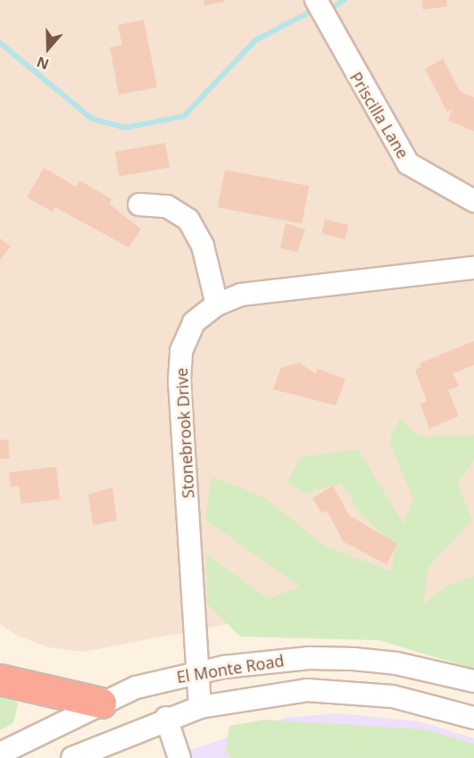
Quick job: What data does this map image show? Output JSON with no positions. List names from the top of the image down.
{
  "streets": {
    "street": ["Priscilla Lane", "Stonebrook Drive", "El Monte Road"]
  },
  "crossings": [
    ["Stonebrook Drive", "El Monte Road"]
  ],
  "north": "bottom"
}
